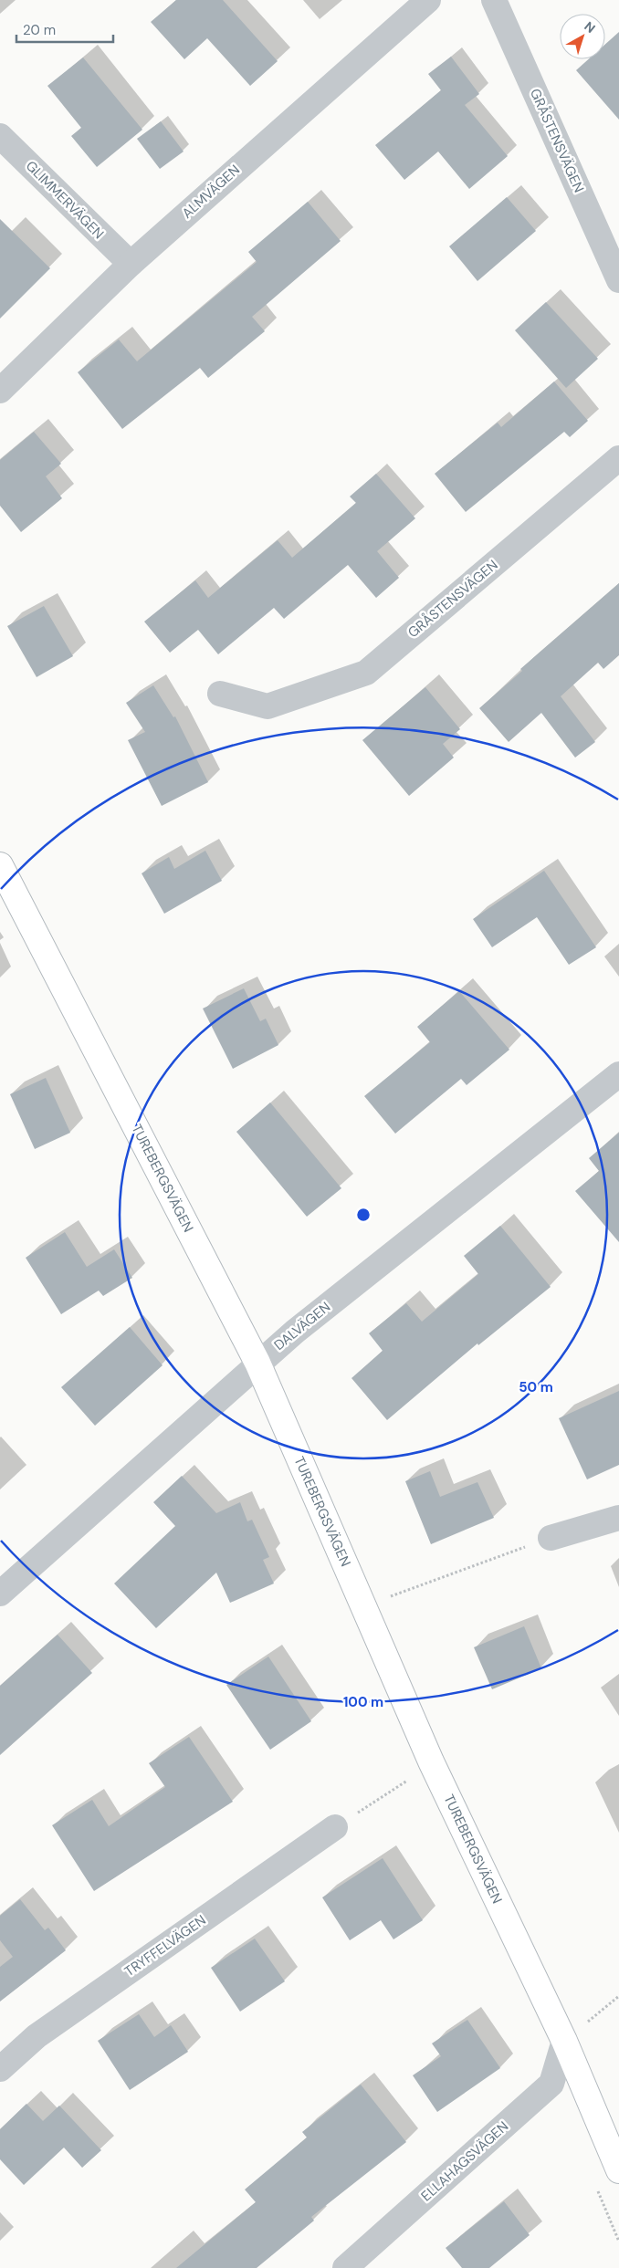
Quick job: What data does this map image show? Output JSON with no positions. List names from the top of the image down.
{
  "streets": {
    "street": [
      "GRÅSTENSVÄGEN",
      "ALMVÄGEN",
      "GLIMMERVÄGEN",
      "TUREBERGSVÄGEN",
      "DALVÄGEN",
      "TRYFFELVÄGEN",
      "ELLAHAGSVÄGEN"
    ]
  },
  "crossings": [
    ["ALMVÄGEN", "GLIMMERVÄGEN"],
    ["TUREBERGSVÄGEN", "DALVÄGEN"],
    ["TUREBERGSVÄGEN", "ELLAHAGSVÄGEN"]
  ],
  "scale_bar": "20 m",
  "north": "top right",
  "rings": ["50 m", "100 m"]
}
